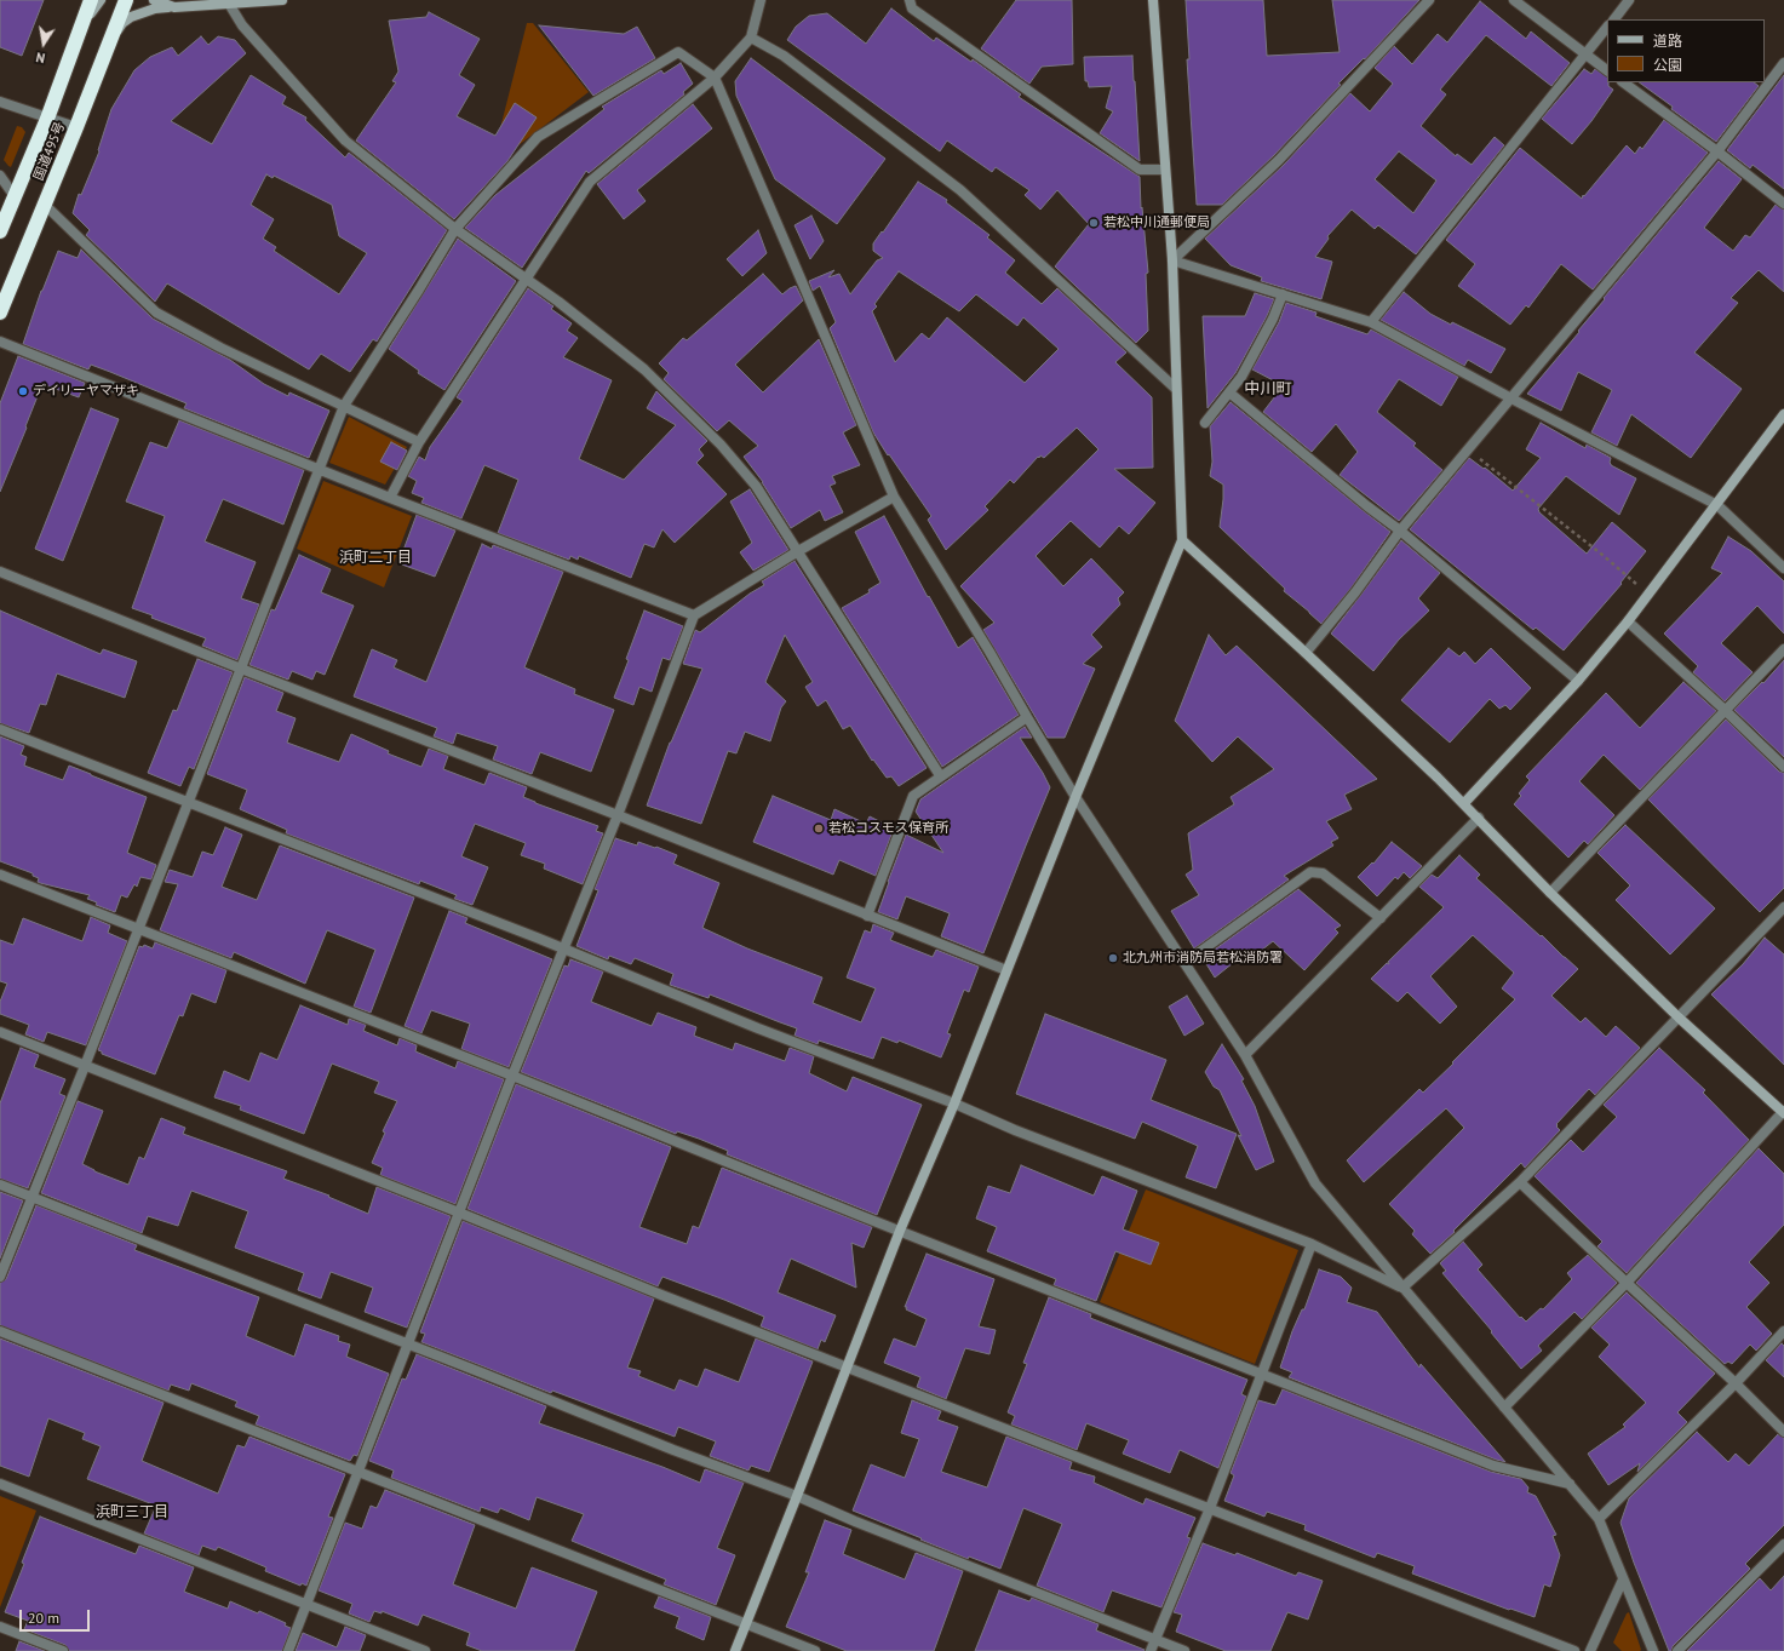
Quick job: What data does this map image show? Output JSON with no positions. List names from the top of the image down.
{
  "streets": {
    "highway": ["国道495号"]
  },
  "districts": ["中川町", "浜町二丁目", "浜町三丁目"],
  "places": [
    "若松中川通郵便局",
    "デイリーヤマザキ",
    "若松コスモス保育所",
    "北九州市消防局若松消防署"
  ],
  "legend": ["道路", "公園"],
  "scale_bar": "20 m",
  "north": "bottom"
}
